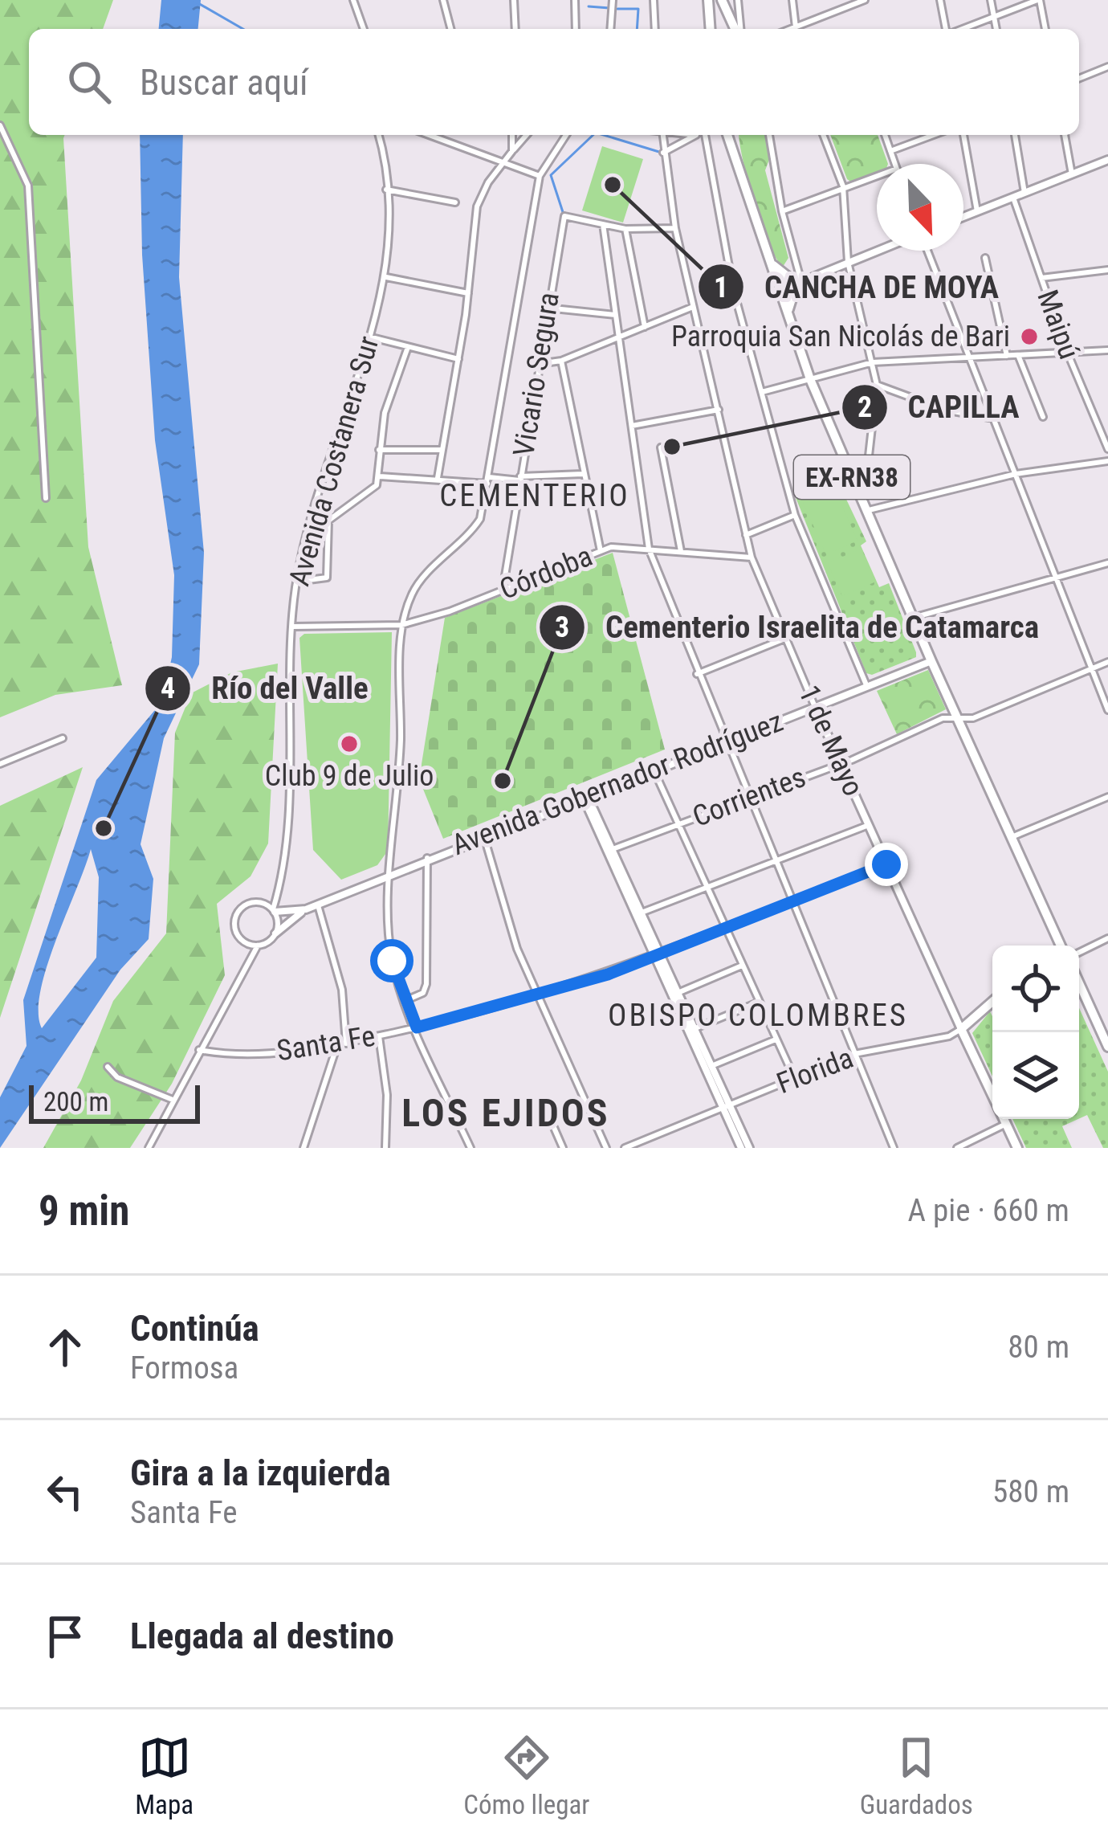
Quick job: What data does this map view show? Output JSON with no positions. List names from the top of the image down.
{
  "streets": {
    "main road": ["EX-RN38", "1 de Mayo", "Florida"],
    "street": [
      "Maipú",
      "Vicario Segura",
      "Avenida Costanera Sur",
      "Córdoba",
      "Avenida Gobernador Rodríguez",
      "Corrientes",
      "Santa Fe"
    ]
  },
  "crossings": [
    ["Vicario Segura", "Córdoba"],
    ["Avenida Costanera Sur", "Córdoba"],
    ["Avenida Costanera Sur", "Avenida Gobernador Rodríguez"],
    ["EX-RN38", "Avenida Gobernador Rodríguez"],
    ["EX-RN38", "Corrientes"],
    ["Córdoba", "1 de Mayo"],
    ["1 de Mayo", "Avenida Gobernador Rodríguez"],
    ["1 de Mayo", "Corrientes"],
    ["1 de Mayo", "Santa Fe"],
    ["1 de Mayo", "Florida"]
  ],
  "districts": ["CEMENTERIO", "OBISPO COLOMBRES", "LOS EJIDOS"],
  "places": [
    "CANCHA DE MOYA",
    "Parroquia San Nicolás de Bari",
    "CAPILLA",
    "Club 9 de Julio",
    "Cementerio Israelita de Catamarca",
    "Río del Valle"
  ],
  "scale_bar": "200 m",
  "north": "bottom right",
  "page": {
    "search": "Buscar aquí",
    "scale": "200 m",
    "heading": ["9 min", "A pie · 660 m"],
    "list": [
      ["Continúa", "Formosa", "80 m"],
      ["Gira a la izquierda", "Santa Fe", "580 m"],
      "Llegada al destino"
    ],
    "nav": ["Mapa", "Cómo llegar", "Guardados"]
  }
}
